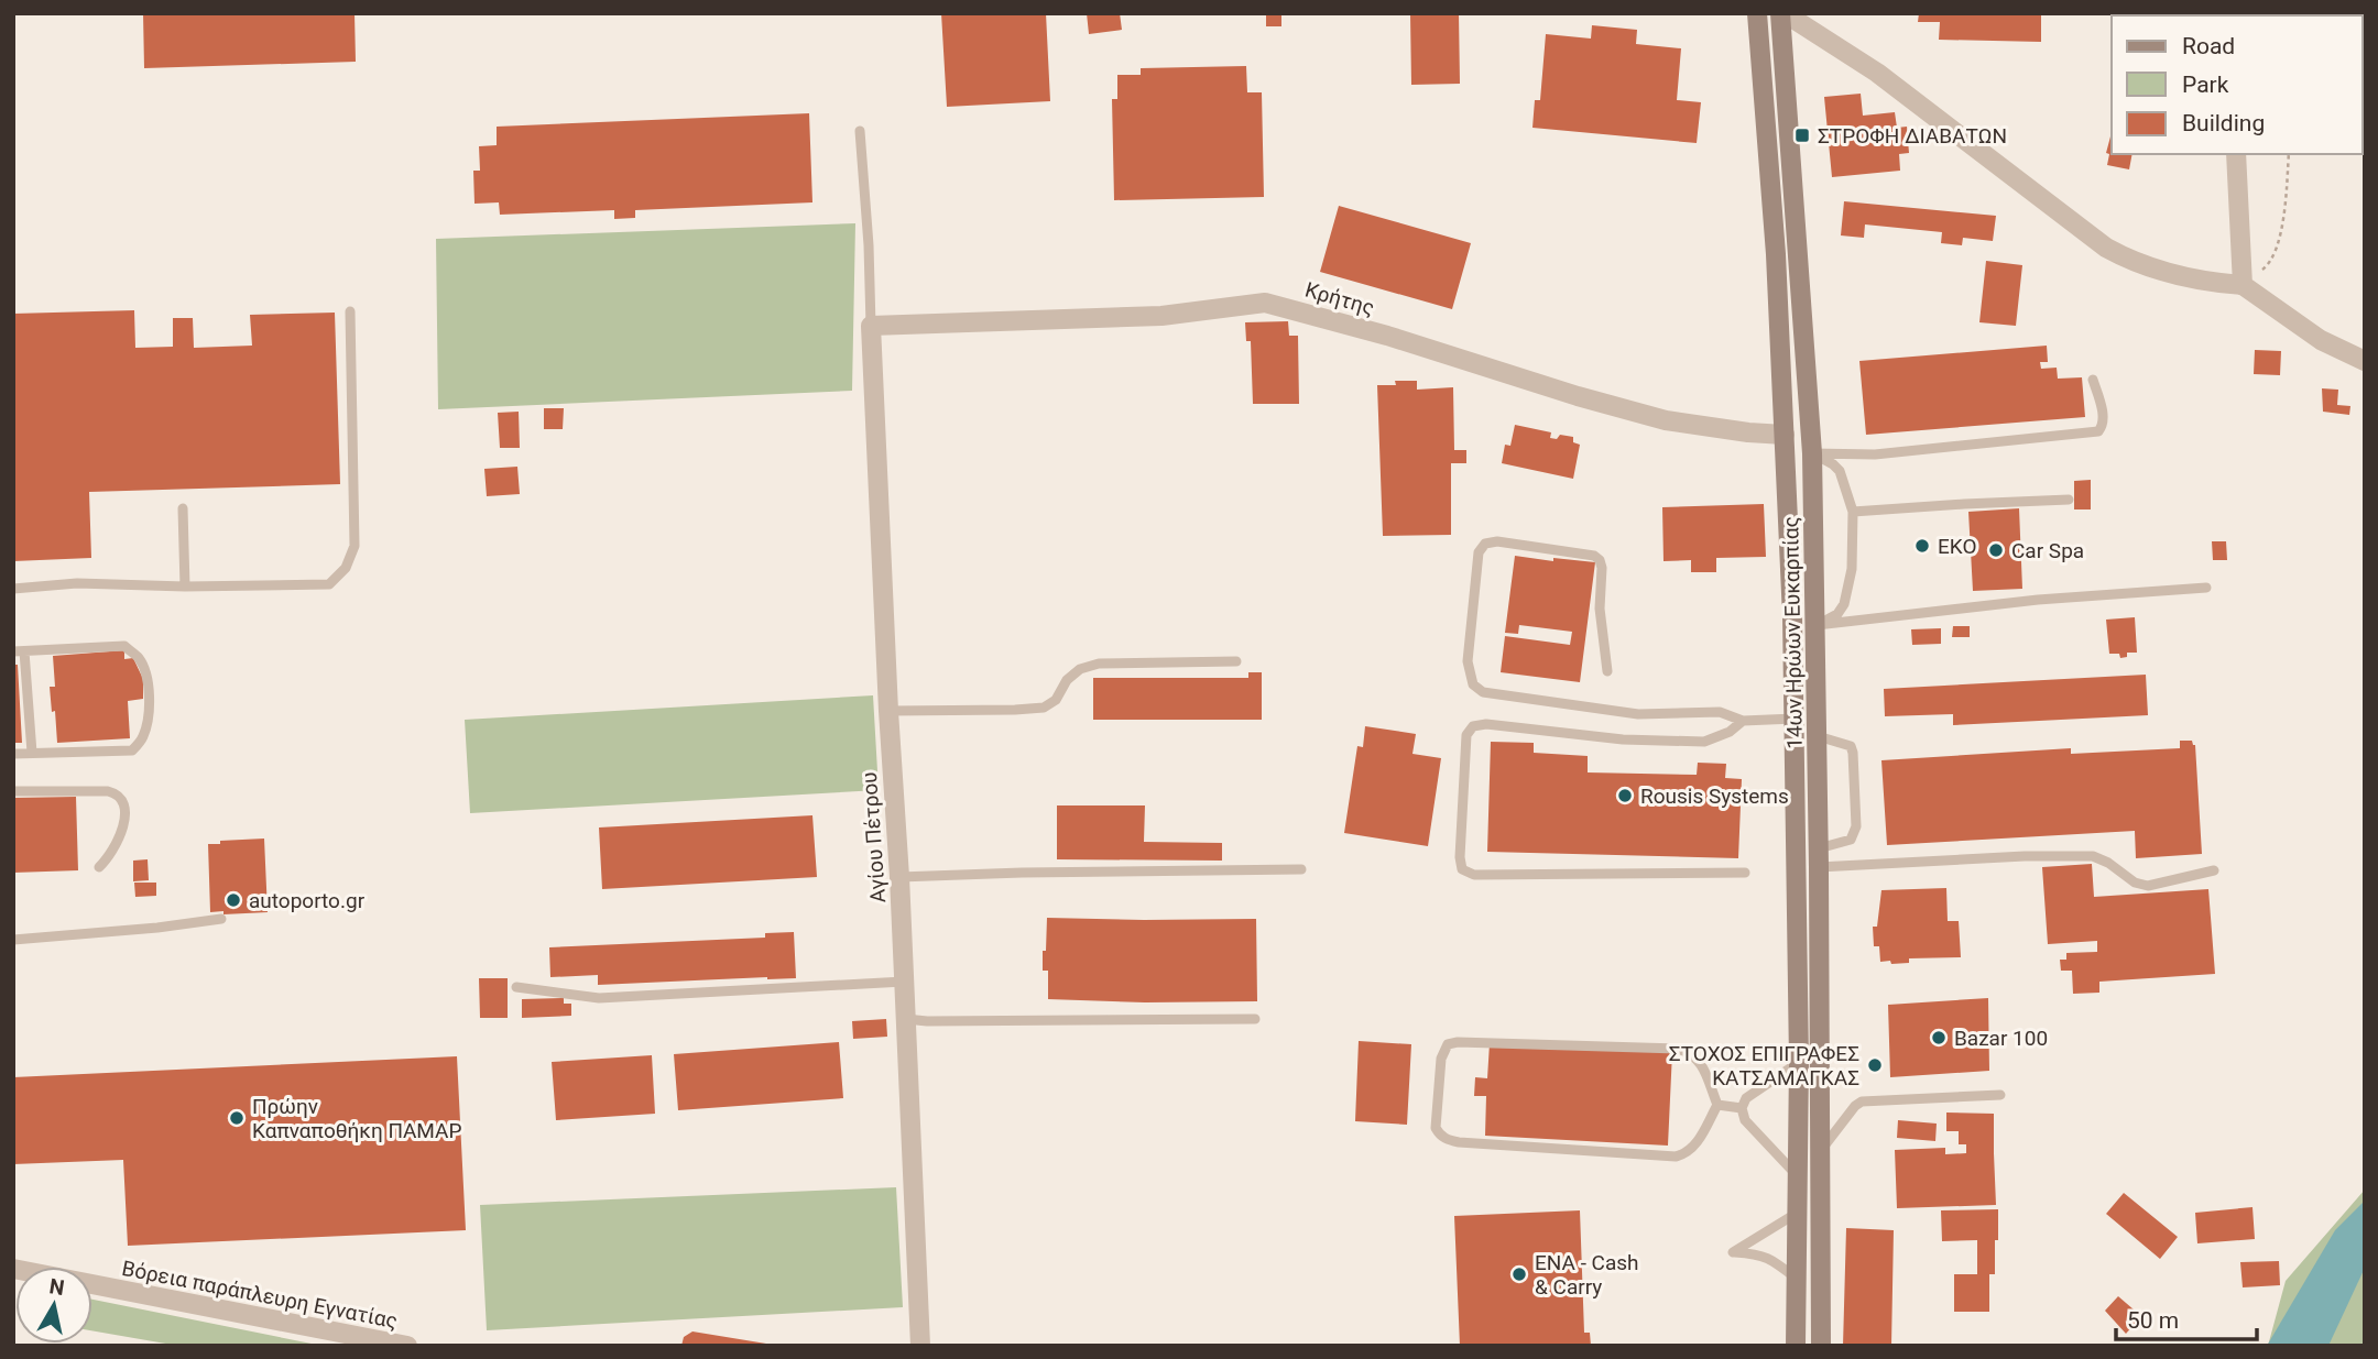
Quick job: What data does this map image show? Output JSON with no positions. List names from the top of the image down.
{
  "streets": {
    "main road": ["14ων Ηρώων Ευκαρπίας"],
    "street": ["Κρήτης", "Αγίου Πέτρου", "Βόρεια παράπλευρη Εγνατίας"]
  },
  "crossings": [
    ["Κρήτης", "14ων Ηρώων Ευκαρπίας"],
    ["Κρήτης", "Αγίου Πέτρου"]
  ],
  "places": {
    "transit": ["ΣΤΡΟΦΗ ΔΙΑΒΑΤΩΝ"],
    "other": [
      "ΕΚΟ",
      "Car Spa",
      "Rousis Systems",
      "autoporto.gr",
      "Bazar 100",
      "ΣΤΟΧΟΣ ΕΠΙΓΡΑΦΕΣ ΚΑΤΣΑΜΑΓΚΑΣ",
      "Πρώην Καπναποθήκη ΠΑΜΑΡ",
      "ENA - Cash & Carry"
    ]
  },
  "legend": ["Road", "Park", "Building"],
  "scale_bar": "50 m",
  "north": "top"
}
